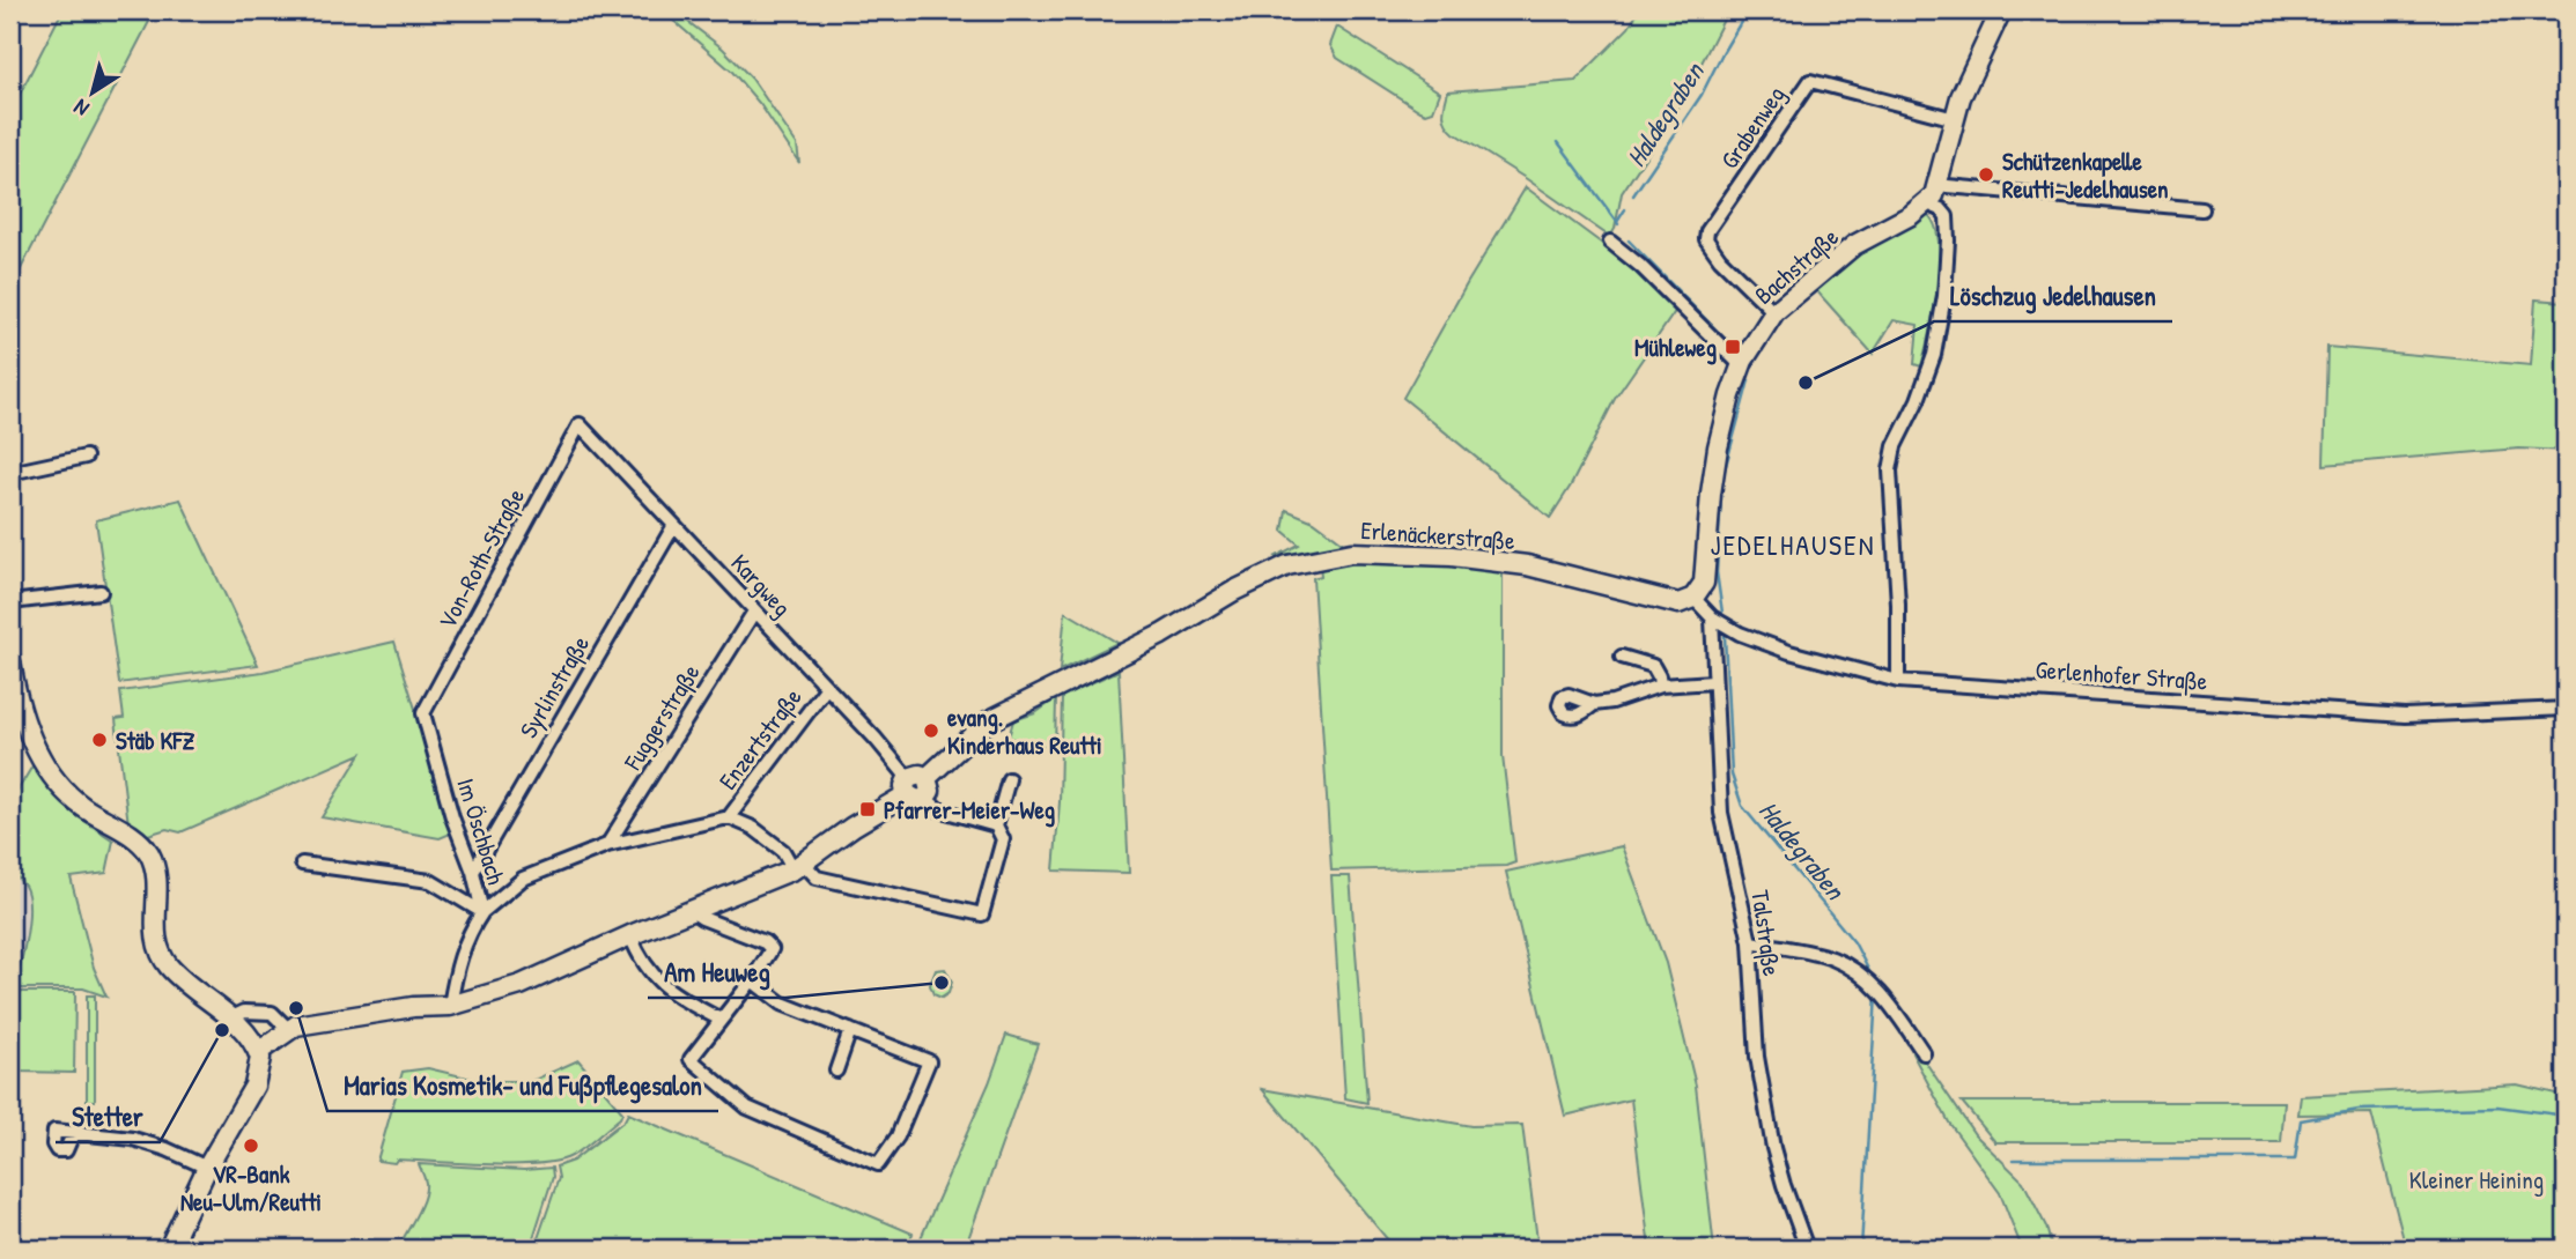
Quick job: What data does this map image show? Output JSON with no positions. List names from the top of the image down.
{
  "streets": {
    "street": [
      "Grabenweg",
      "Bachstraße",
      "Erlenäckerstraße",
      "Von-Roth-Straße",
      "Kargweg",
      "Gerlenhofer Straße",
      "Syrlinstraße",
      "Fuggerstraße",
      "Enzertstraße",
      "Im Öschbach",
      "Talstraße"
    ]
  },
  "crossings": [
    ["Grabenweg", "Bachstraße"],
    ["Bachstraße", "Erlenäckerstraße"],
    ["Bachstraße", "Gerlenhofer Straße"],
    ["Erlenäckerstraße", "Kargweg"],
    ["Erlenäckerstraße", "Gerlenhofer Straße"],
    ["Erlenäckerstraße", "Im Öschbach"],
    ["Von-Roth-Straße", "Kargweg"],
    ["Von-Roth-Straße", "Im Öschbach"],
    ["Kargweg", "Syrlinstraße"],
    ["Kargweg", "Fuggerstraße"],
    ["Kargweg", "Enzertstraße"],
    ["Gerlenhofer Straße", "Talstraße"],
    ["Syrlinstraße", "Im Öschbach"]
  ],
  "districts": ["JEDELHAUSEN"],
  "water": ["Haldegraben"],
  "parks": ["Kleiner Heining"],
  "places": {
    "other": [
      "Schützenkapelle Reutti-Jedelhausen",
      "Löschzug Jedelhausen",
      "evang. Kinderhaus Reutti",
      "Stäb KFZ",
      "Am Heuweg",
      "Marias Kosmetik- und Fußpflegesalon",
      "Stetter",
      "VR-Bank Neu-Ulm/Reutti"
    ],
    "transit": ["Mühleweg", "Pfarrer-Meier-Weg"]
  },
  "north": "bottom left"
}
